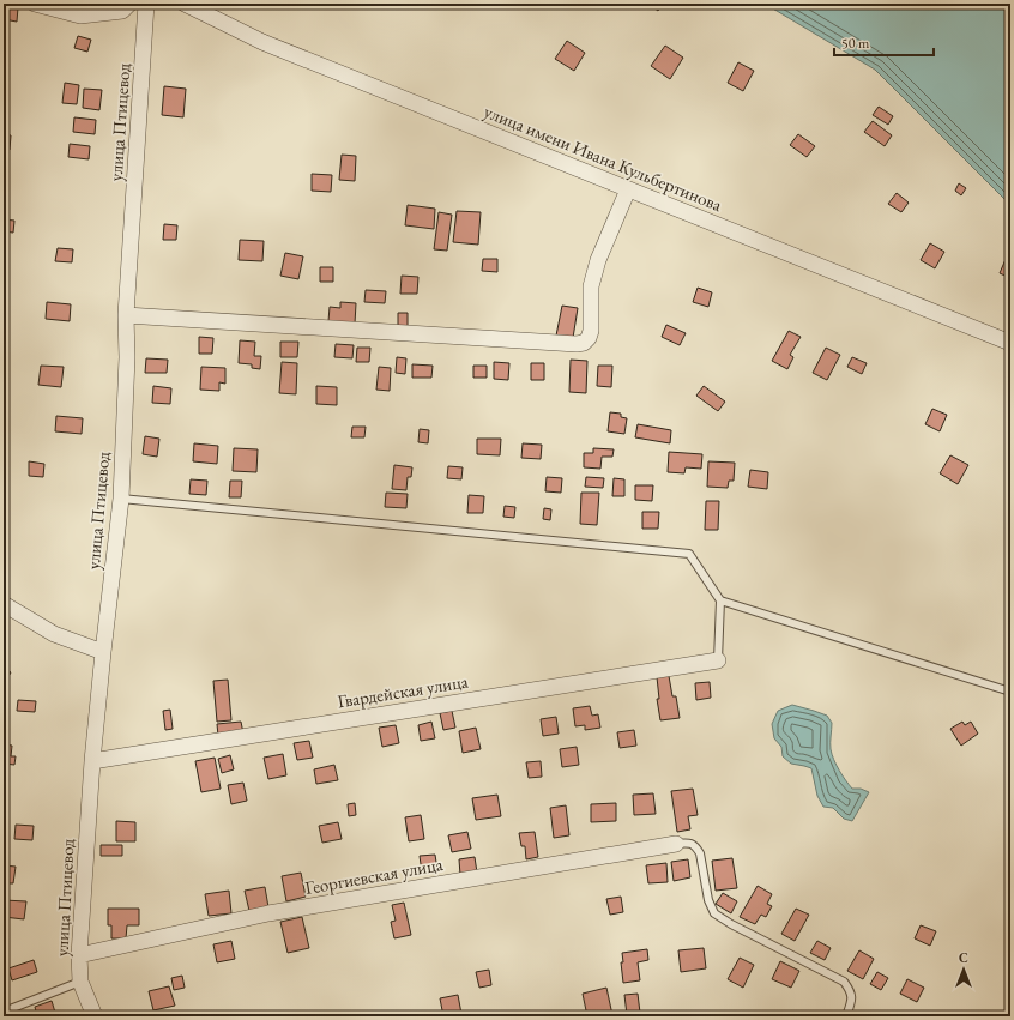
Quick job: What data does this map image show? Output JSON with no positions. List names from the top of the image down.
{
  "streets": {
    "street": [
      "улица Птицевод",
      "улица имени Ивана Кульбертинова",
      "Гвардейская улица",
      "Георгиевская улица"
    ]
  },
  "crossings": [
    ["улица Птицевод", "Гвардейская улица"],
    ["улица Птицевод", "Георгиевская улица"]
  ],
  "scale_bar": "50 m",
  "north": "top"
}
